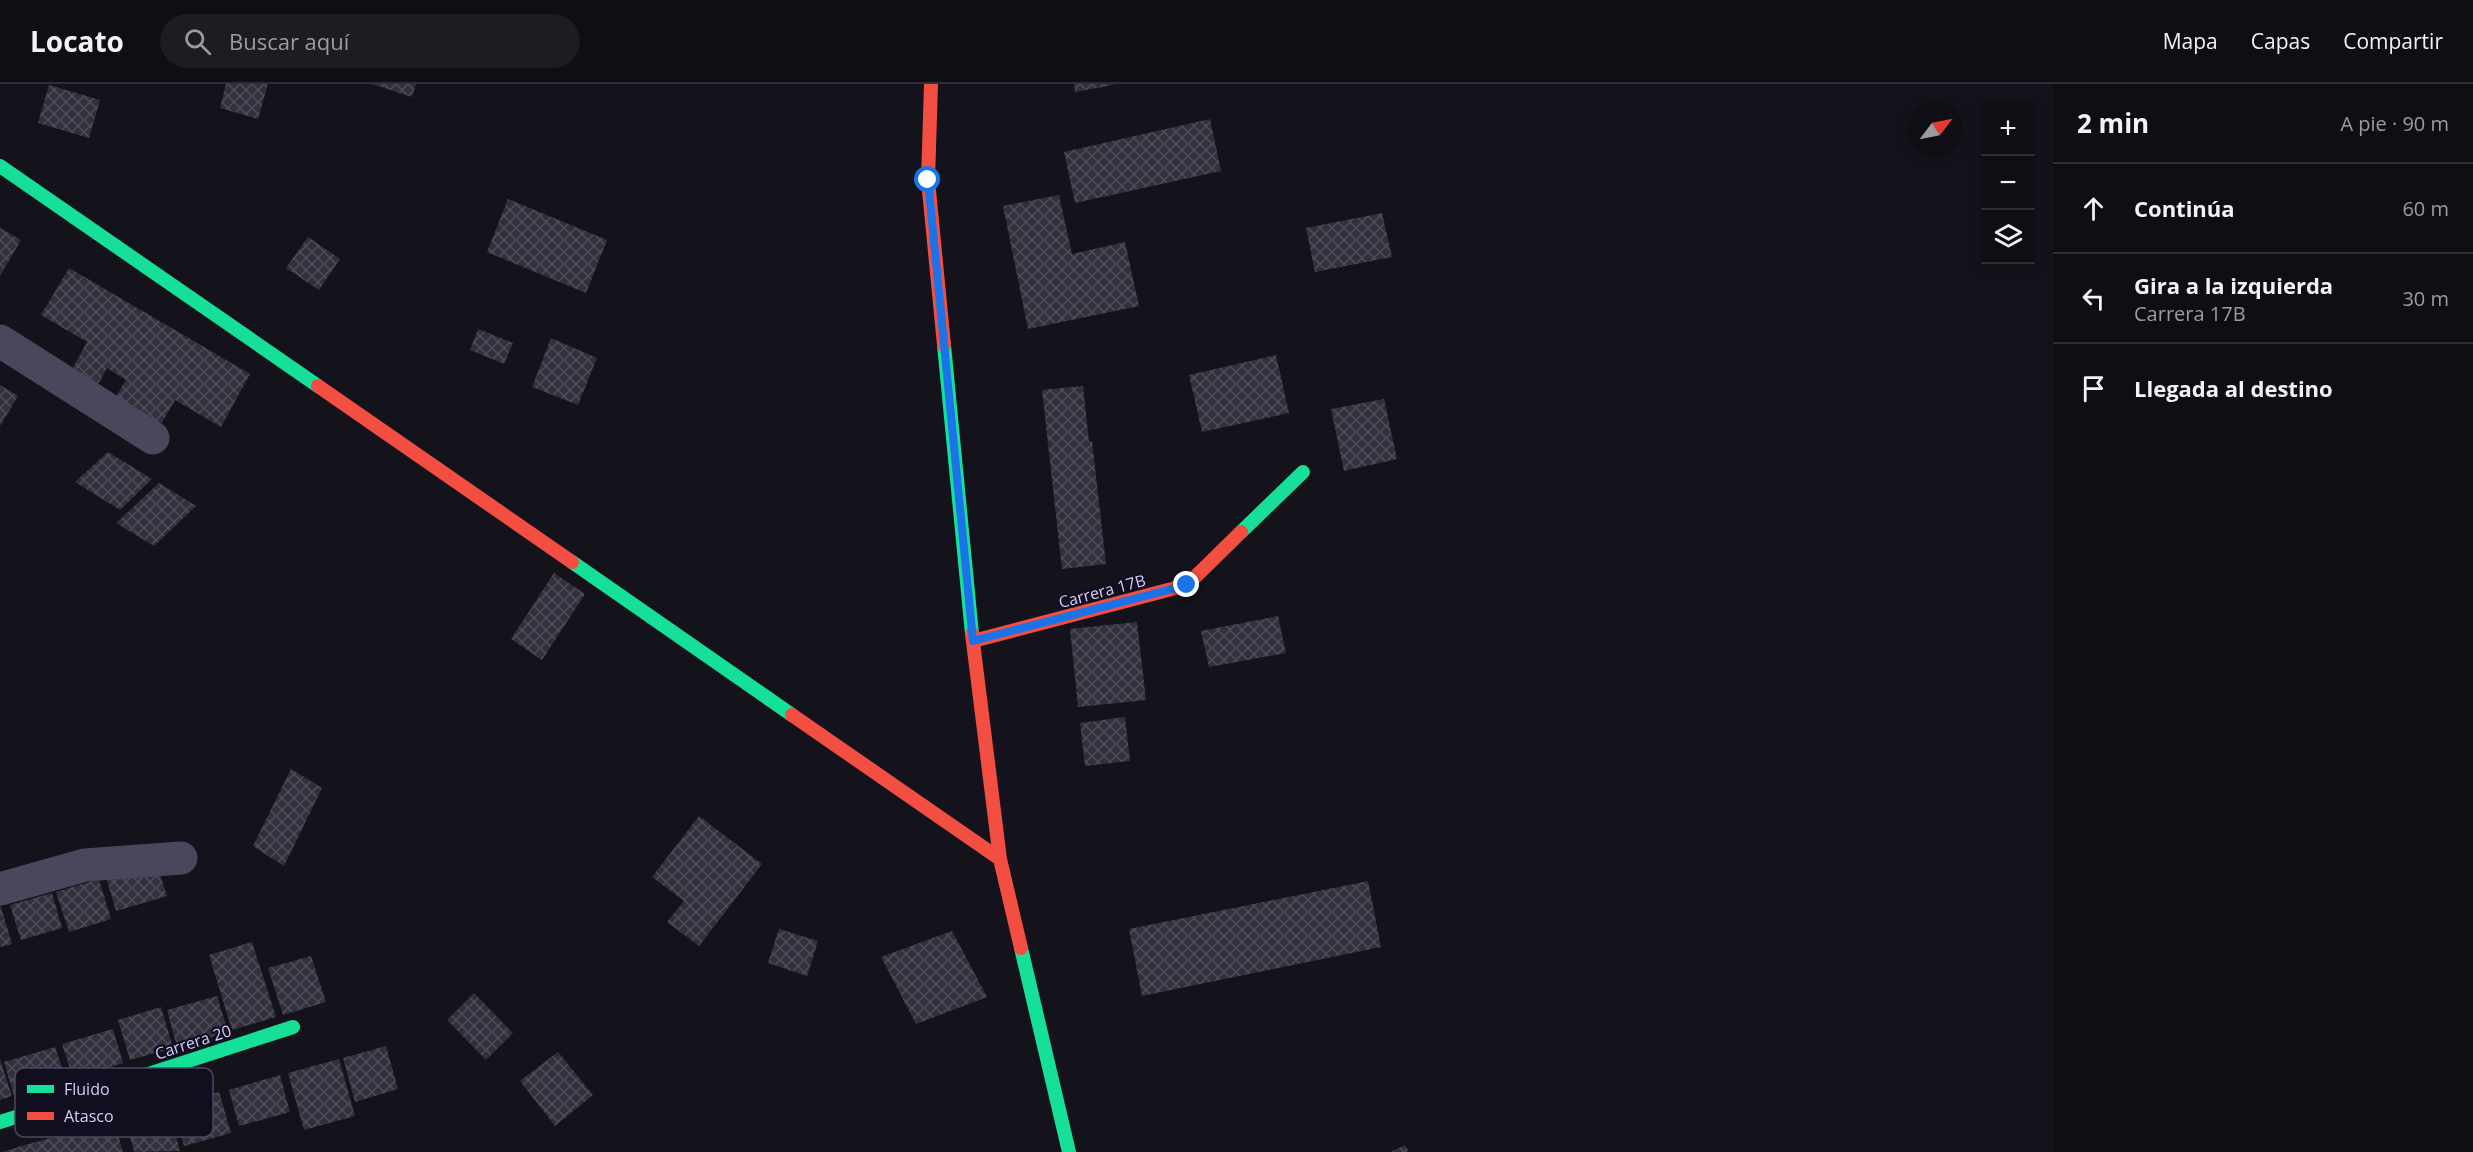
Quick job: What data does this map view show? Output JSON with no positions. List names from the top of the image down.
{
  "streets": {
    "street": ["Carrera 17B", "Carrera 20"]
  },
  "legend": ["Fluido", "Atasco"],
  "north": "top right",
  "page": {
    "header": "Locato",
    "search": "Buscar aquí",
    "nav": ["Mapa", "Capas", "Compartir"],
    "heading": ["2 min", "A pie · 90 m"],
    "map_buttons": ["+", "−"],
    "list": [
      ["Continúa", "60 m"],
      ["Gira a la izquierda", "Carrera 17B", "30 m"],
      "Llegada al destino"
    ]
  }
}
